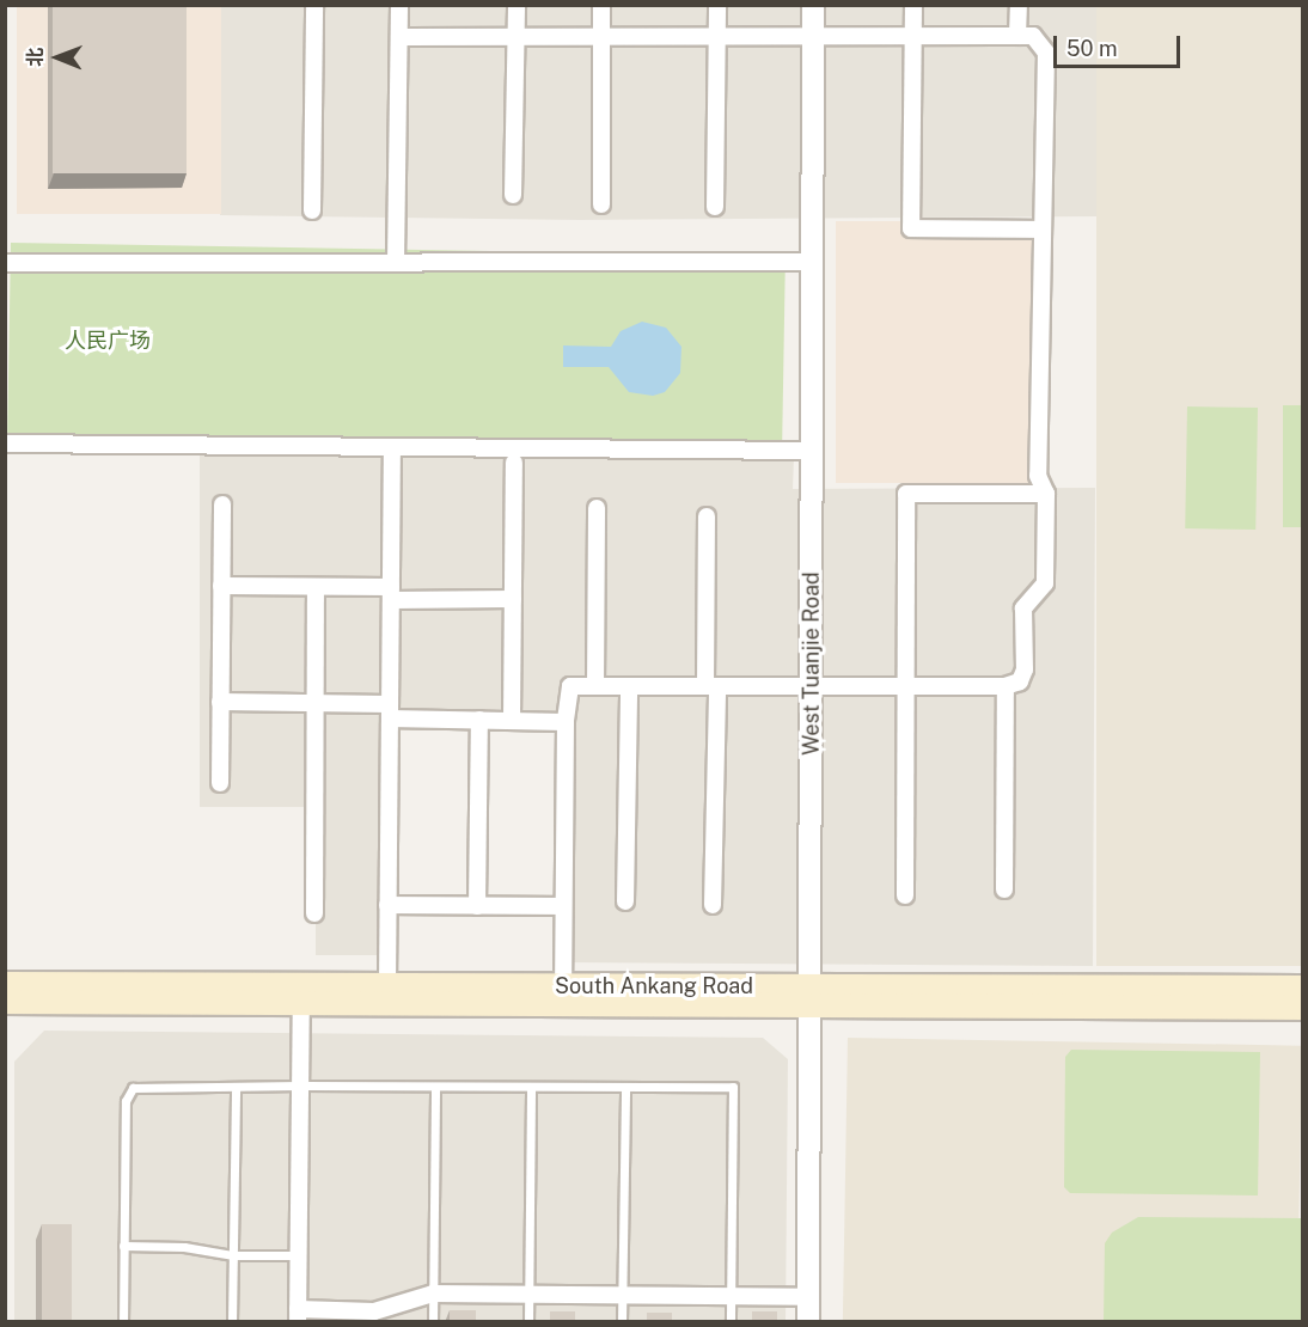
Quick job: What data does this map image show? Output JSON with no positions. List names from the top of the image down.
{
  "streets": {
    "main road": ["South Ankang Road"],
    "street": ["West Tuanjie Road"]
  },
  "crossings": [
    ["West Tuanjie Road", "South Ankang Road"]
  ],
  "parks": ["人民广场"],
  "scale_bar": "50 m",
  "north": "left"
}
